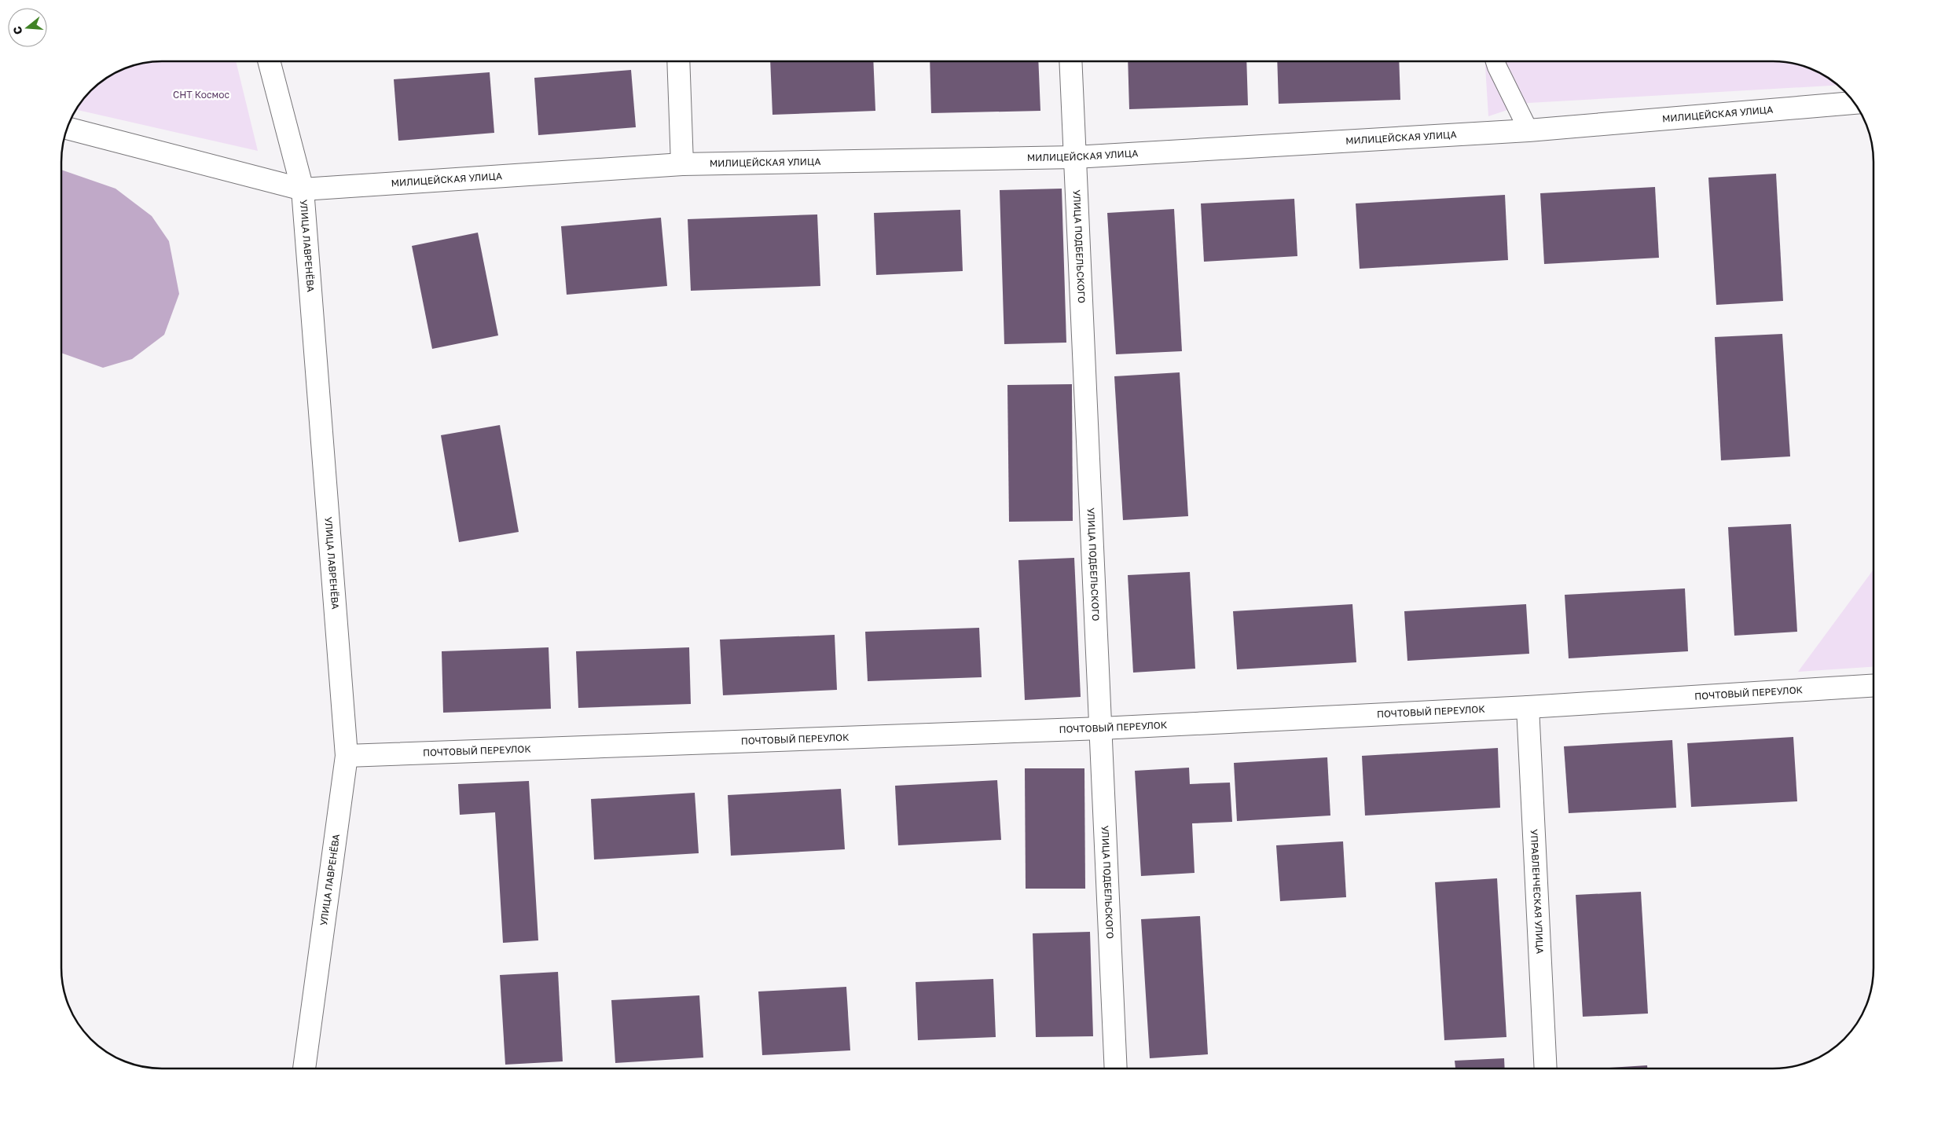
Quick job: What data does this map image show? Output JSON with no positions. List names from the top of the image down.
{
  "streets": {
    "street": [
      "МИЛИЦЕЙСКАЯ УЛИЦА",
      "УЛИЦА ЛАВРЕНЁВА",
      "УЛИЦА ПОДБЕЛЬСКОГО",
      "ПОЧТОВЫЙ ПЕРЕУЛОК",
      "УПРАВЛЕНЧЕСКАЯ УЛИЦА"
    ]
  },
  "crossings": [
    ["МИЛИЦЕЙСКАЯ УЛИЦА", "УЛИЦА ЛАВРЕНЁВА"],
    ["МИЛИЦЕЙСКАЯ УЛИЦА", "УЛИЦА ПОДБЕЛЬСКОГО"],
    ["УЛИЦА ЛАВРЕНЁВА", "ПОЧТОВЫЙ ПЕРЕУЛОК"],
    ["УЛИЦА ПОДБЕЛЬСКОГО", "ПОЧТОВЫЙ ПЕРЕУЛОК"],
    ["ПОЧТОВЫЙ ПЕРЕУЛОК", "УПРАВЛЕНЧЕСКАЯ УЛИЦА"]
  ],
  "parks": ["СНТ Космос"],
  "north": "left"
}
